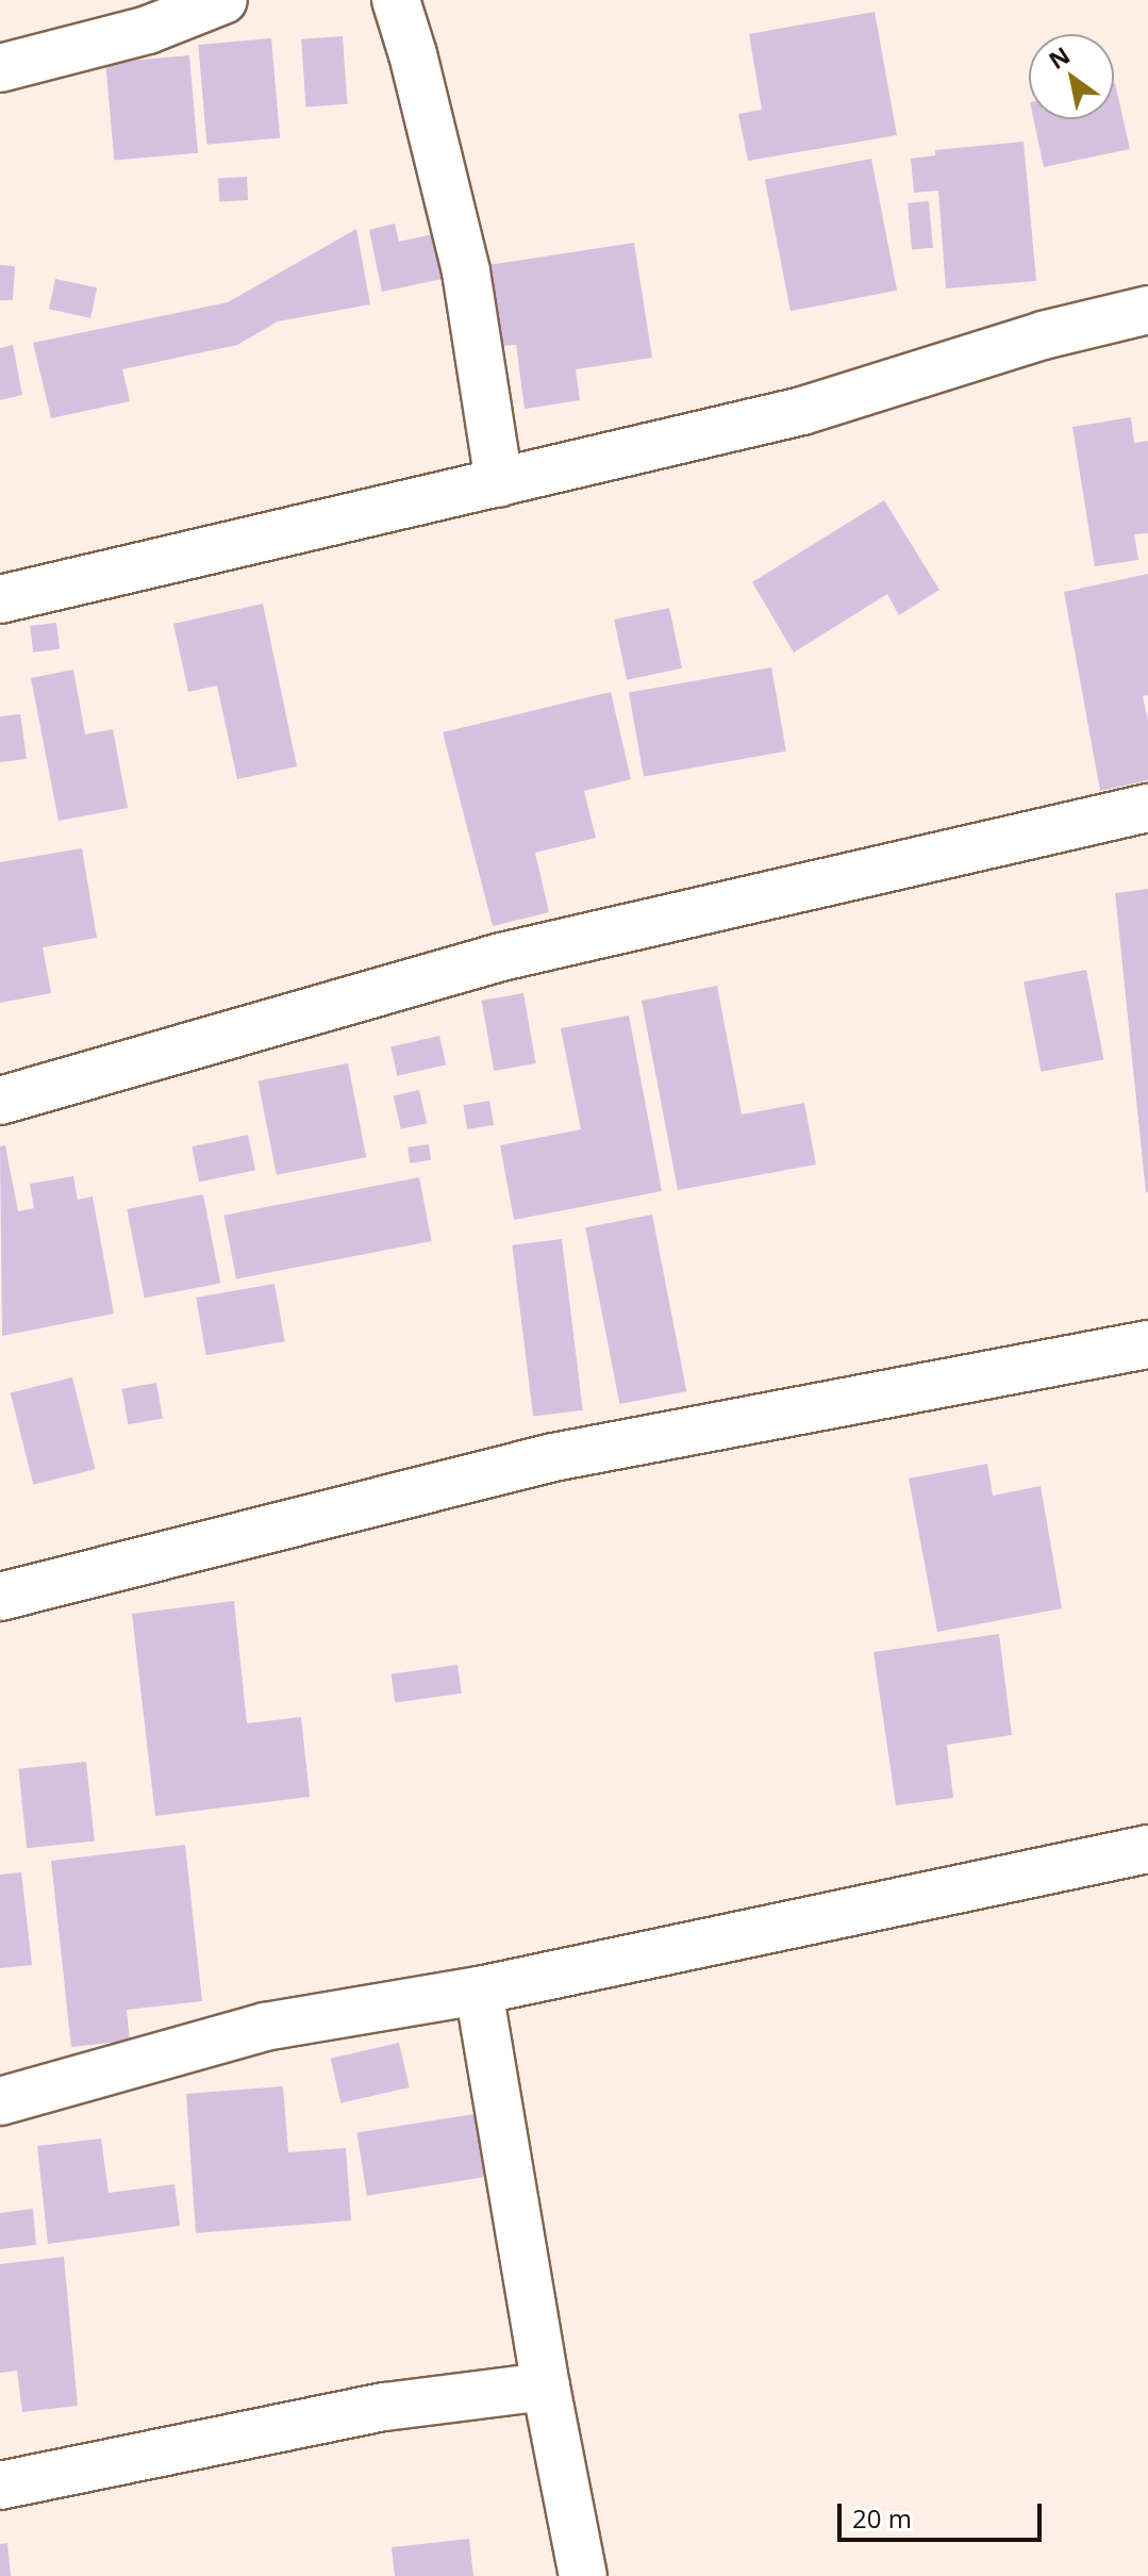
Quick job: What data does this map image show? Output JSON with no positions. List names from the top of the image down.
{
  "scale_bar": "20 m",
  "north": "top left"
}
